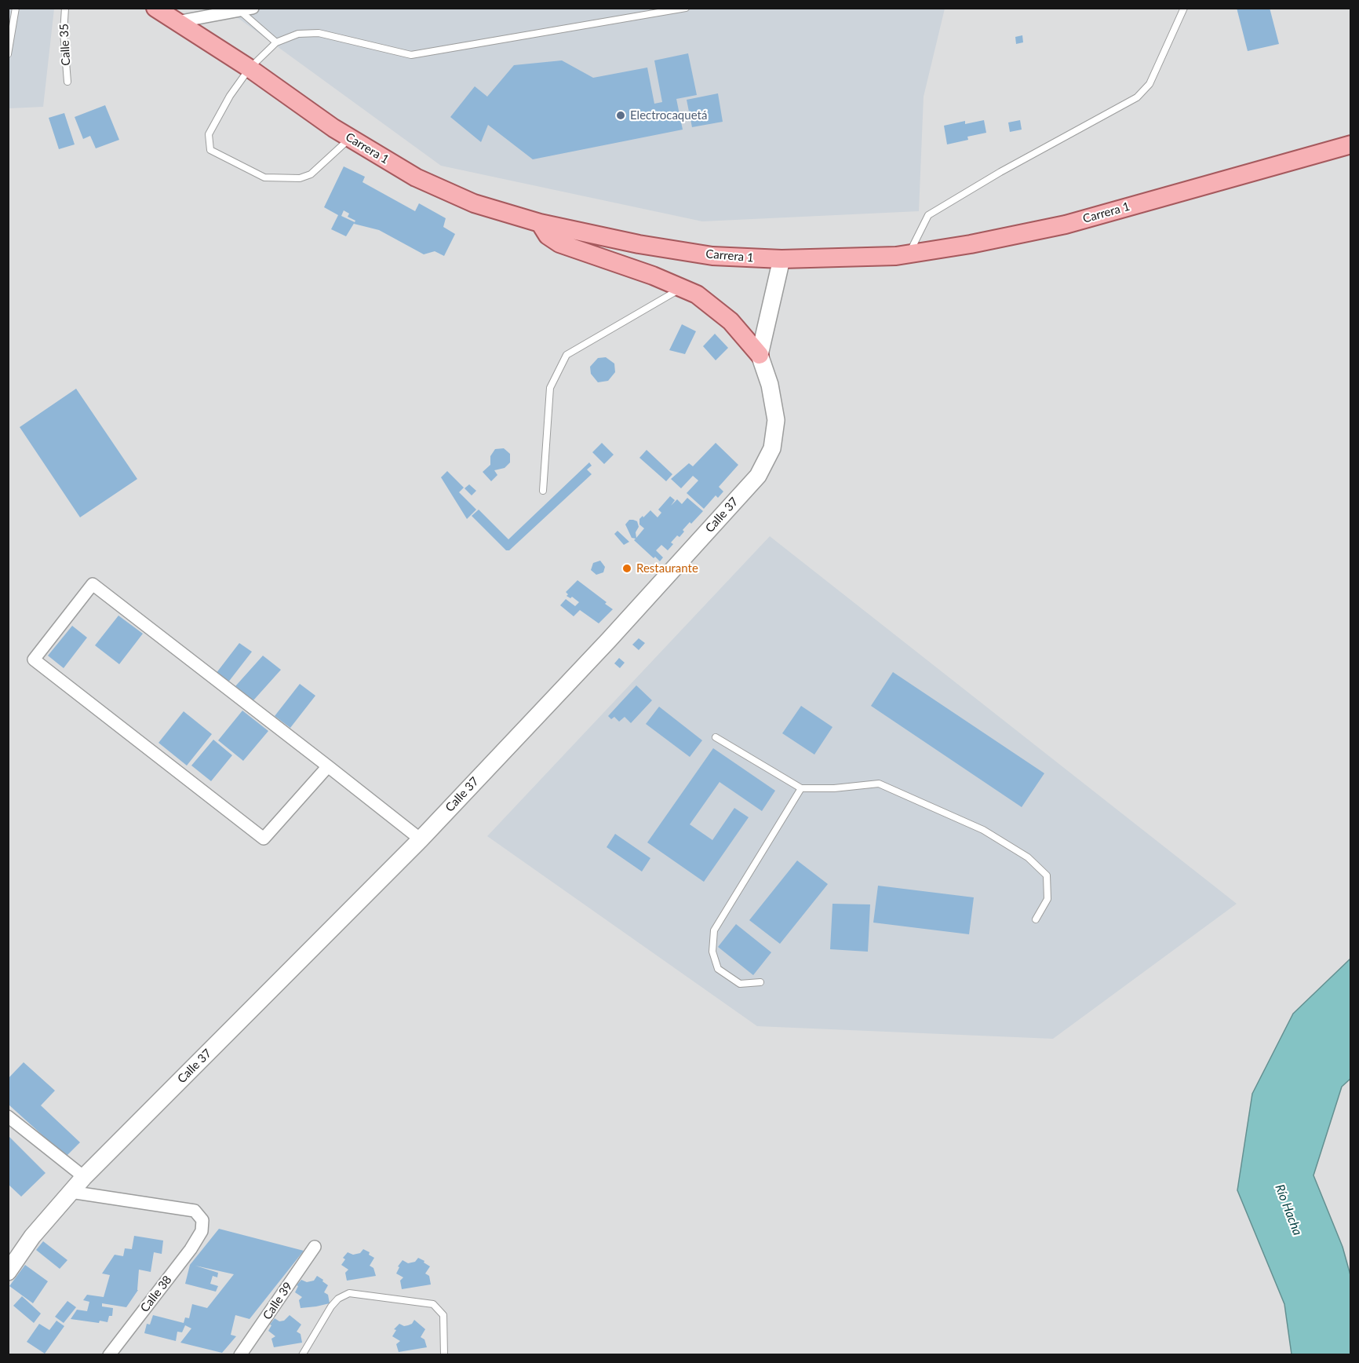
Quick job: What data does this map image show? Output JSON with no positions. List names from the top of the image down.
{
  "streets": {
    "main road": ["Carrera 1"],
    "street": ["Calle 37", "Calle 38", "Calle 39"],
    "lane": ["Calle 35"]
  },
  "crossings": [
    ["Calle 37", "Calle 38"]
  ],
  "water": ["Río Hacha"],
  "places": ["Electrocaquetá", "Restaurante"]
}
